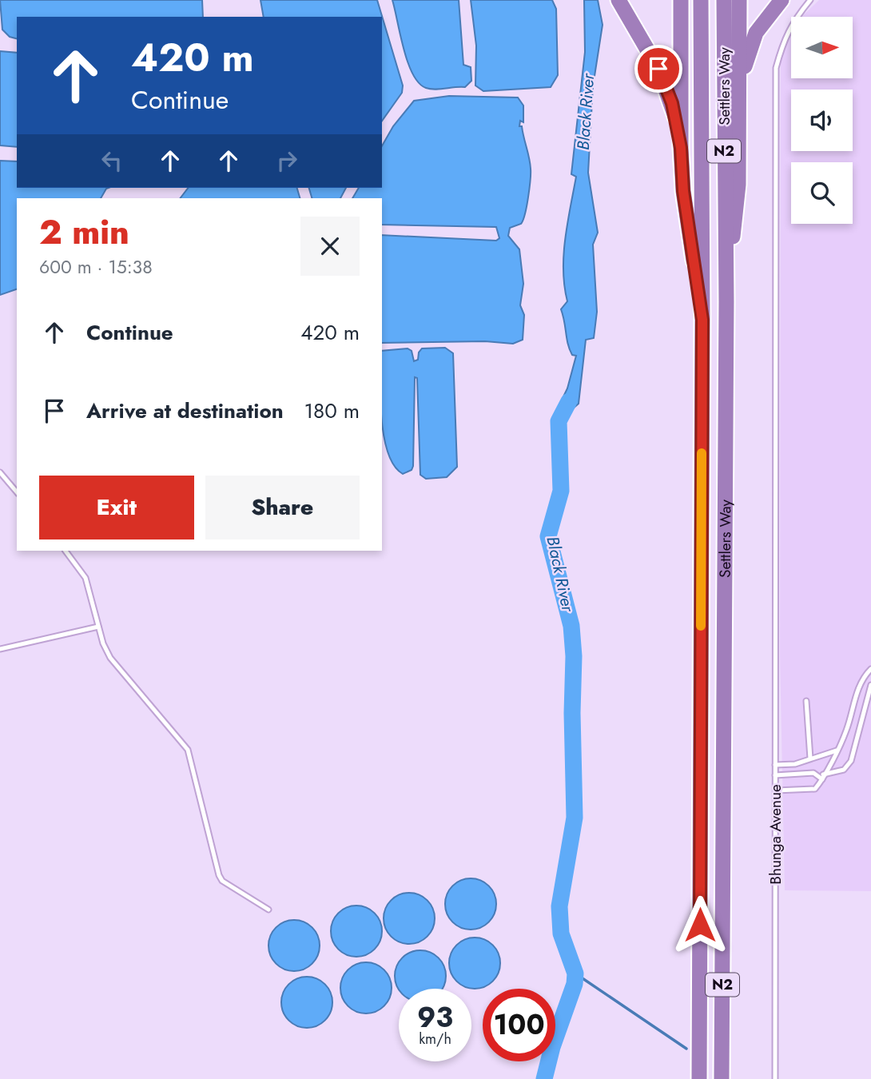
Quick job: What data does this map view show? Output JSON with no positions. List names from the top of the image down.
{
  "streets": {
    "highway": ["Settlers Way", "N2"],
    "lane": ["Bhunga Avenue"]
  },
  "water": ["Black River"],
  "north": "right",
  "page": {
    "turn": ["420 m", "Continue"],
    "heading": ["2 min", "600 m · 15:38"],
    "list": [
      {
        "name": "Continue",
        "value": "420 m"
      },
      {
        "name": "Arrive at destination",
        "value": "180 m"
      }
    ],
    "buttons": ["Exit", "Share"],
    "speed": "93 km/h",
    "limit": "100"
  }
}
